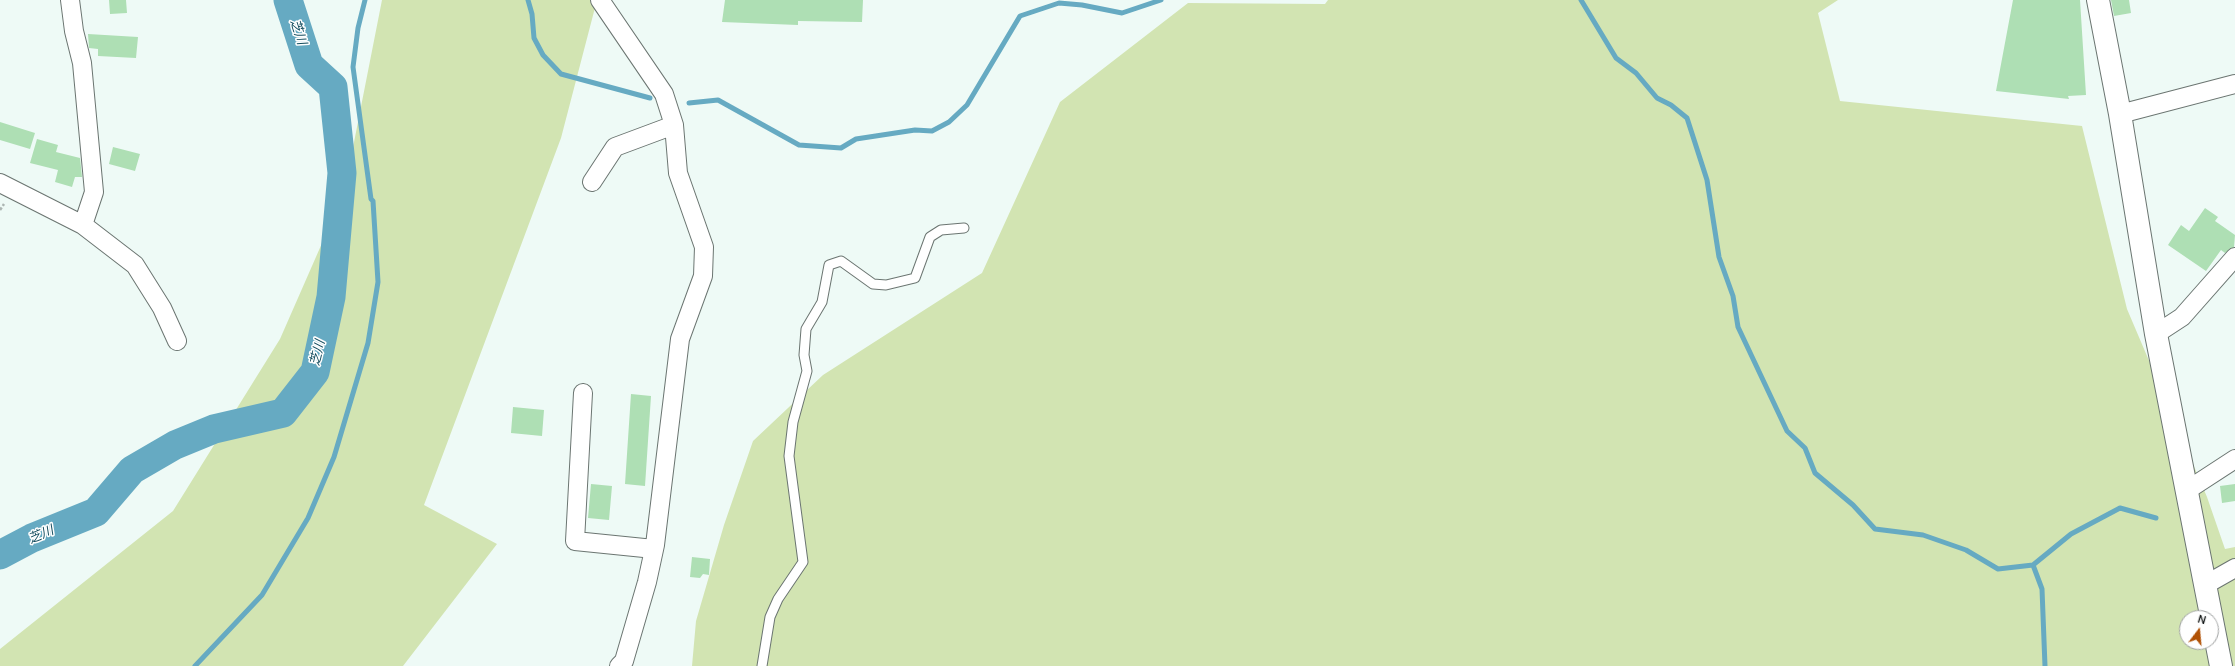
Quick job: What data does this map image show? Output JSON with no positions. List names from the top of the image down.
{
  "water": ["芝川"],
  "north": "top"
}
